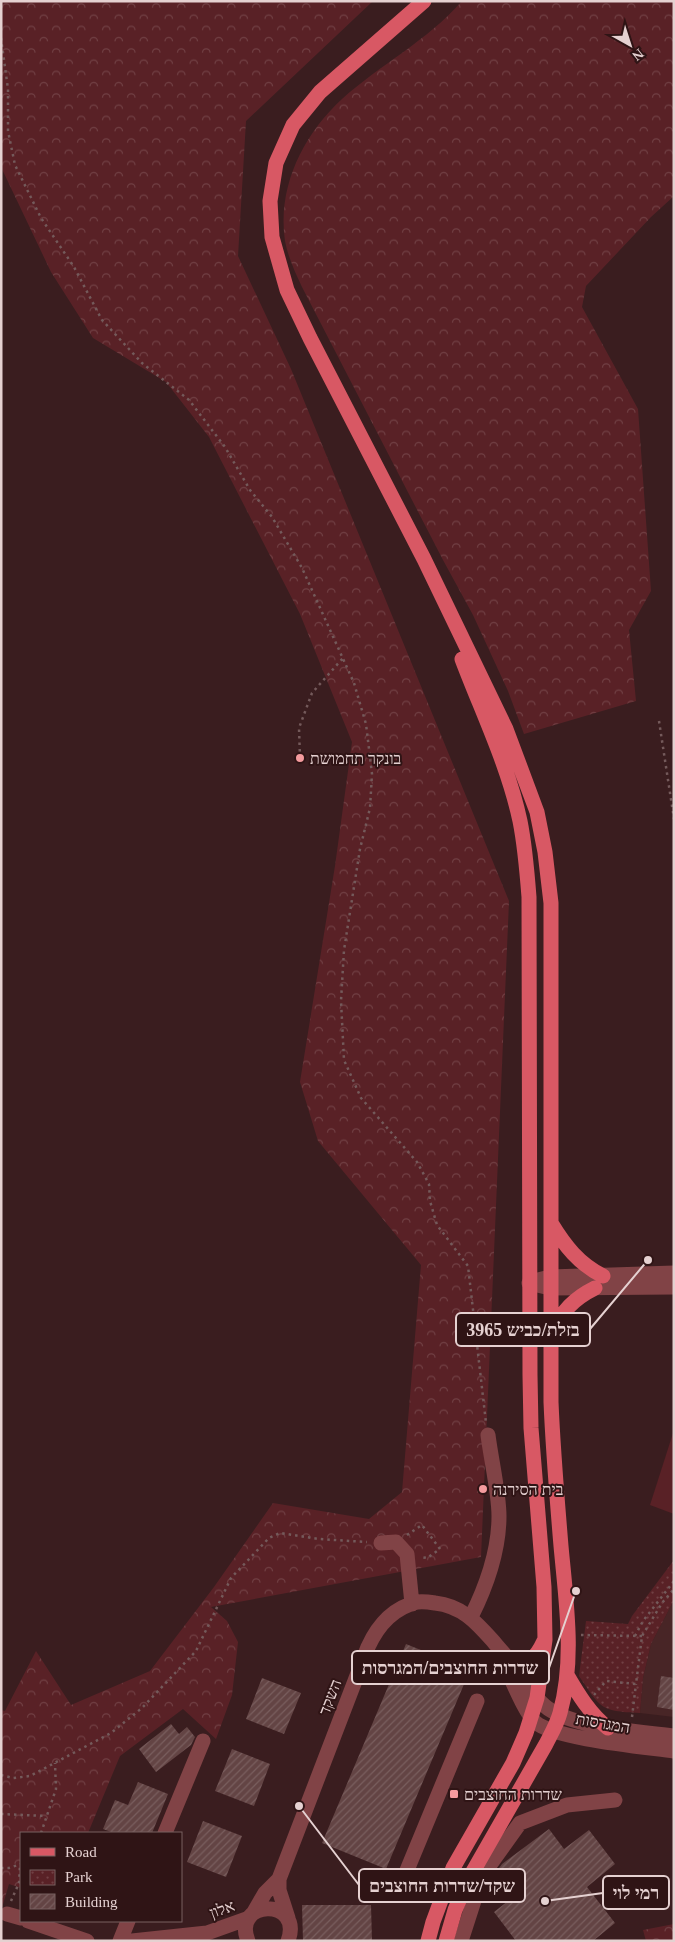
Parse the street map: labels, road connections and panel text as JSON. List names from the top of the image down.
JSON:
{
  "streets": {
    "street": ["השקד", "המגרסות", "אלון"]
  },
  "crossings": [
    ["השקד", "המגרסות"],
    ["השקד", "אלון"]
  ],
  "places": {
    "other": [
      "בונקר תחמושת",
      "בזלת/כביש 3965",
      "בית הסירנה",
      "שדרות החוצבים/המגרסות",
      "שקד/שדרות החוצבים",
      "רמי לוי"
    ],
    "transit": ["שדרות החוצבים"]
  },
  "legend": ["Road", "Park", "Building"],
  "north": "bottom right"
}
